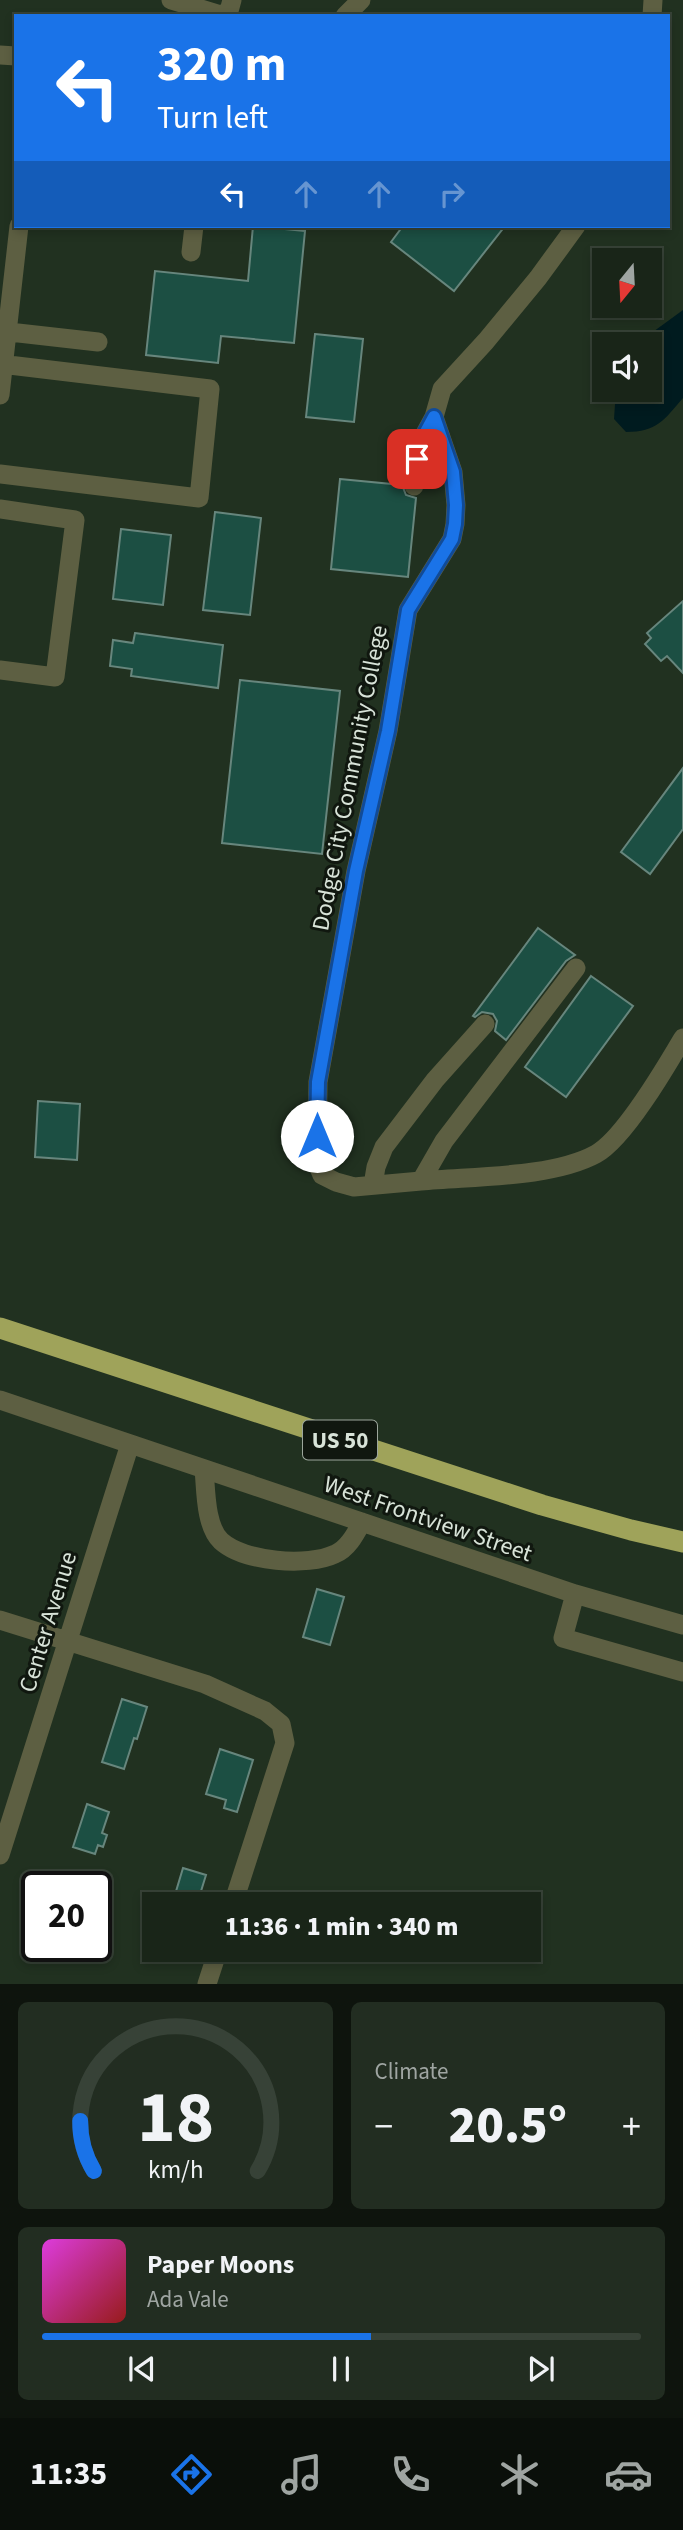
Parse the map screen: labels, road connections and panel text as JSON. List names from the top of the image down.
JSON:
{
  "streets": {
    "highway": ["US 50"],
    "street": ["Dodge City Community College", "West Frontview Street", "Center Avenue"]
  },
  "crossings": [
    ["West Frontview Street", "Center Avenue"]
  ],
  "north": "bottom",
  "page": {
    "turn": ["320 m", "Turn left"],
    "limit": "20",
    "trip": "11:36 · 1 min · 340 m",
    "tile": "Climate",
    "heat": ["−", "20.5°", "+"],
    "song": ["Paper Moons", "Ada Vale"],
    "tabs": "11:35",
    "gauge": ["18", "km/h"]
  }
}
